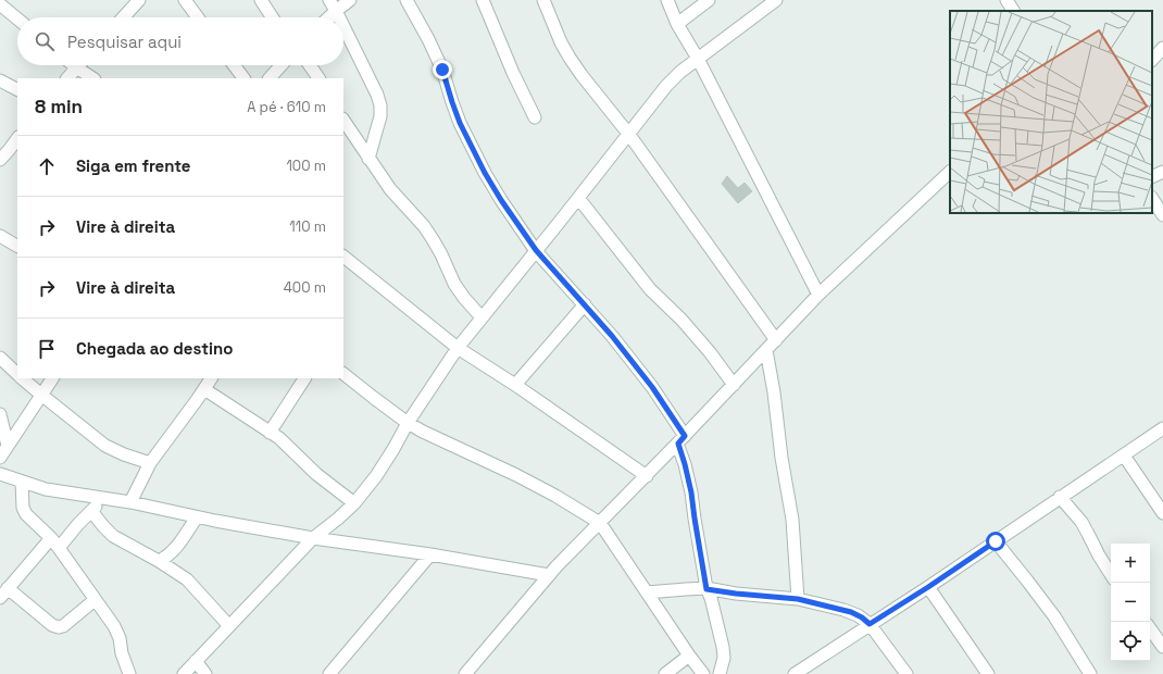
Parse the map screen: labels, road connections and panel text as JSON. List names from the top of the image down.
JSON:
{
  "page": {
    "search": "Pesquisar aqui",
    "heading": ["8 min", "A pé · 610 m"],
    "list": [
      ["Siga em frente", "100 m"],
      ["Vire à direita", "110 m"],
      ["Vire à direita", "400 m"],
      "Chegada ao destino"
    ],
    "map_buttons": ["+", "−"]
  }
}
